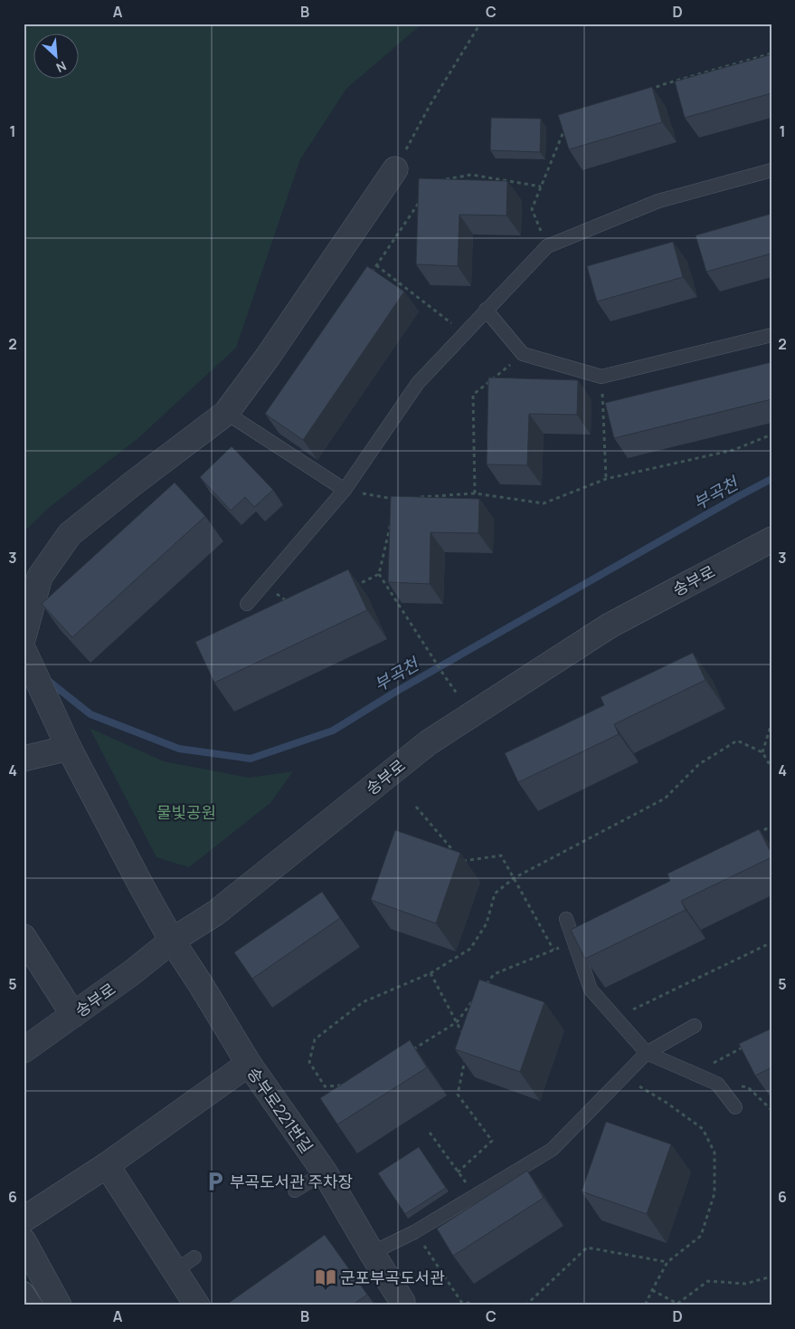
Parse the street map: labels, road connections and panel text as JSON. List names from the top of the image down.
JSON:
{
  "streets": {
    "street": ["송부로", "송부로221번길"]
  },
  "crossings": [
    ["송부로", "송부로221번길"]
  ],
  "water": ["부곡천"],
  "parks": ["물빛공원"],
  "places": {
    "parking": ["부곡도서관 주차장"],
    "library": ["군포부곡도서관"]
  },
  "north": "bottom right",
  "grid": {
    "columns": [
      "A",
      "B",
      "C",
      "D"
    ],
    "rows": [
      "1",
      "2",
      "3",
      "4",
      "5",
      "6"
    ]
  }
}
